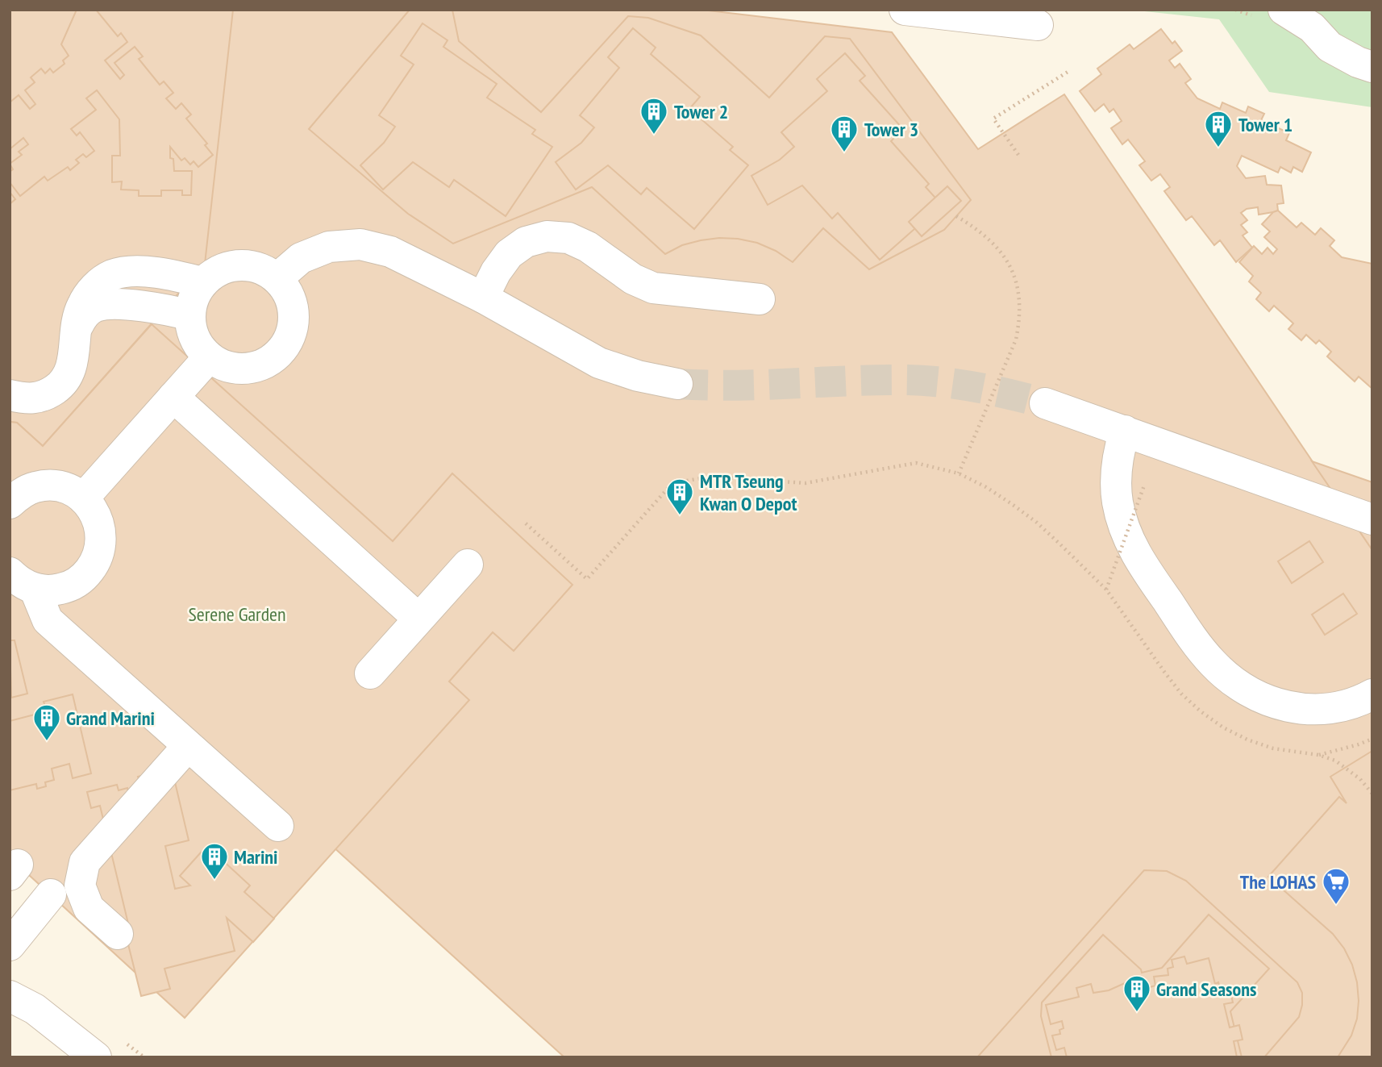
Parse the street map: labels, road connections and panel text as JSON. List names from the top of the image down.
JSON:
{
  "parks": ["Serene Garden"],
  "places": {
    "building": [
      "Tower 2",
      "Tower 1",
      "Tower 3",
      "MTR Tseung Kwan O Depot",
      "Grand Marini",
      "Marini",
      "Grand Seasons"
    ],
    "supermarket": ["The LOHAS"]
  }
}
